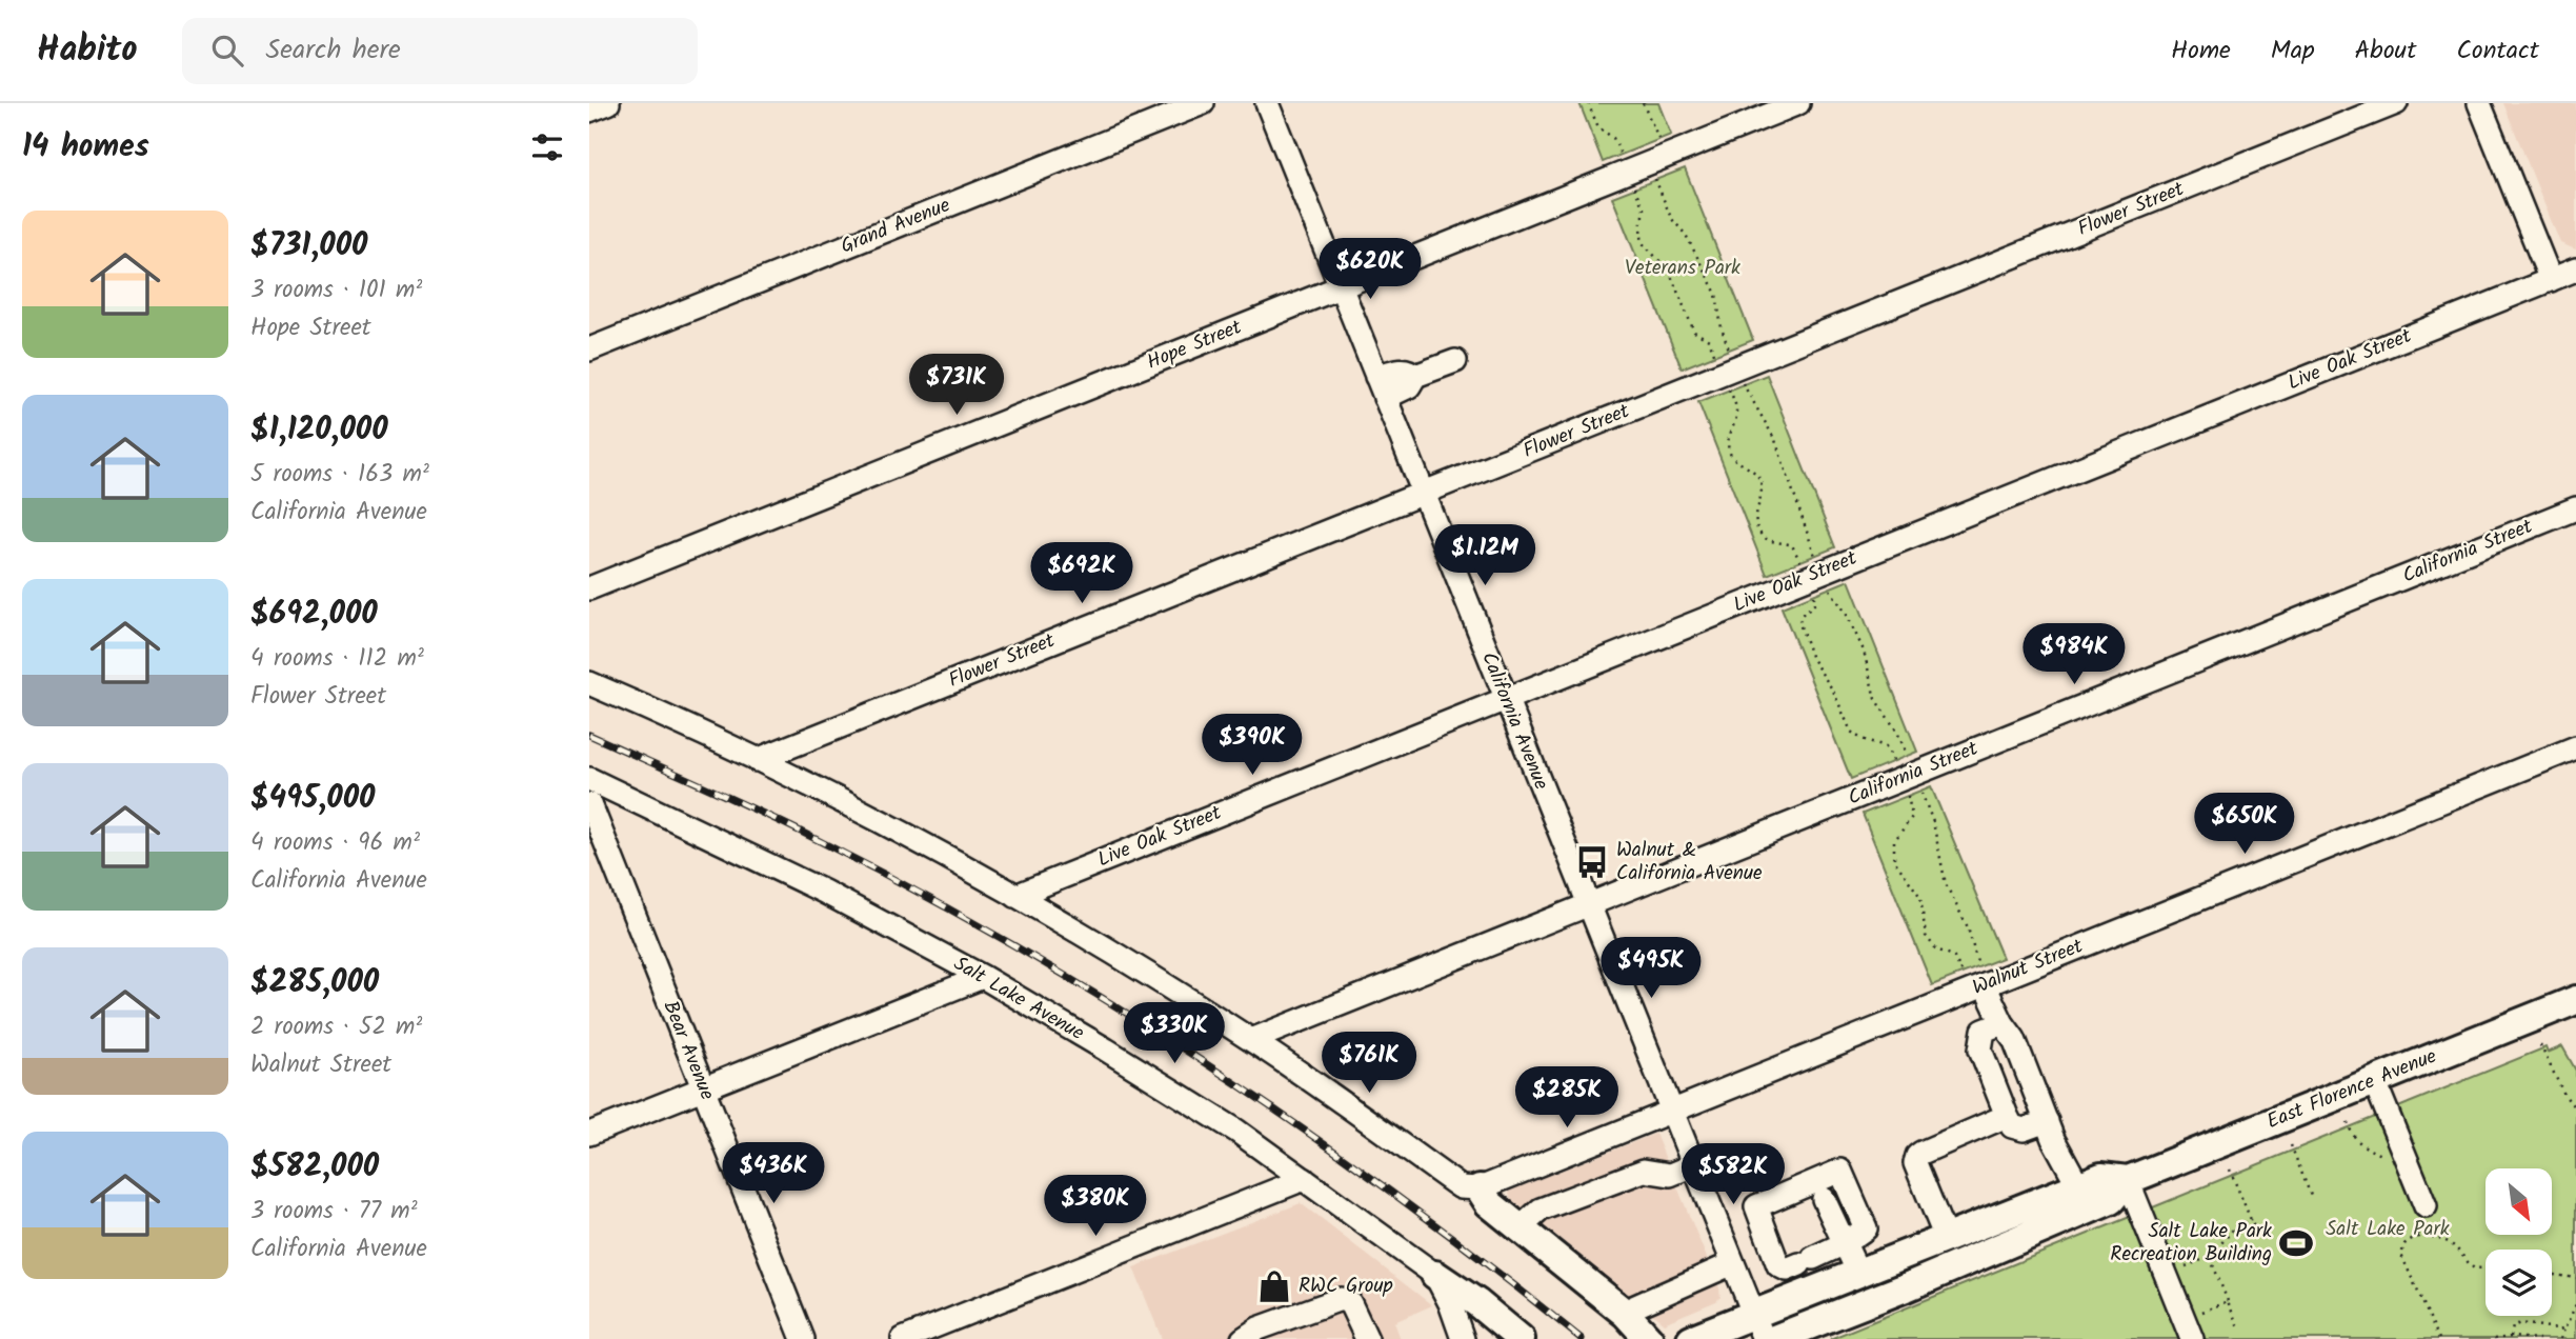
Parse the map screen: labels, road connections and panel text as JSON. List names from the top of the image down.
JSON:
{
  "streets": {
    "main road": ["East Florence Avenue"],
    "street": [
      "Flower Street",
      "Grand Avenue",
      "Hope Street",
      "Live Oak Street",
      "California Street",
      "California Avenue",
      "Walnut Street",
      "Salt Lake Avenue",
      "Bear Avenue"
    ]
  },
  "crossings": [
    ["Flower Street", "California Avenue"],
    ["Hope Street", "California Avenue"],
    ["Live Oak Street", "California Avenue"],
    ["California Street", "California Avenue"],
    ["California Avenue", "Walnut Street"],
    ["California Avenue", "East Florence Avenue"]
  ],
  "parks": ["Veterans Park", "Salt Lake Park"],
  "places": {
    "bus stop": ["Walnut & California Avenue"],
    "sports": ["Salt Lake Park Recreation Building"],
    "shop": ["RWC Group"]
  },
  "north": "bottom right",
  "page": {
    "header": "Habito",
    "search": "Search here",
    "nav": [
      "Home",
      "Map",
      "About",
      "Contact"
    ],
    "heading": "14 homes",
    "list": [
      {
        "name": "$731,000",
        "note": "3 rooms · 101 m² · Hope Street"
      },
      {
        "name": "$1,120,000",
        "note": "5 rooms · 163 m² · California Avenue"
      },
      {
        "name": "$692,000",
        "note": "4 rooms · 112 m² · Flower Street"
      },
      {
        "name": "$495,000",
        "note": "4 rooms · 96 m² · California Avenue"
      },
      {
        "name": "$285,000",
        "note": "2 rooms · 52 m² · Walnut Street"
      },
      {
        "name": "$582,000",
        "note": "3 rooms · 77 m² · California Avenue"
      }
    ],
    "price": [
      "$620K",
      "$731K",
      "$1.12M",
      "$692K",
      "$984K",
      "$390K",
      "$650K",
      "$495K",
      "$330K",
      "$761K",
      "$285K",
      "$436K",
      "$582K",
      "$380K"
    ]
  }
}
